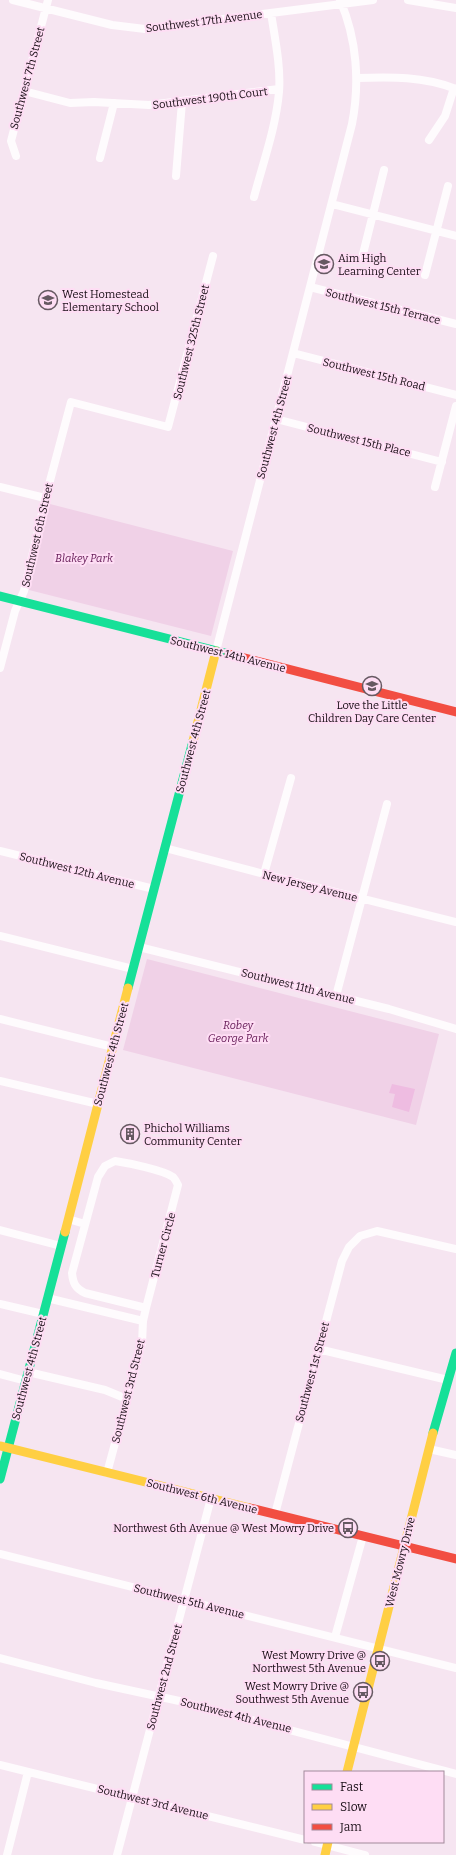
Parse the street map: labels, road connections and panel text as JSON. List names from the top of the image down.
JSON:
{
  "streets": {
    "street": [
      "Southwest 17th Avenue",
      "Southwest 7th Street",
      "Southwest 190th Court",
      "Southwest 15th Terrace",
      "Southwest 325th Street",
      "Southwest 15th Road",
      "Southwest 4th Street",
      "Southwest 15th Place",
      "Southwest 6th Street",
      "Southwest 14th Avenue",
      "Southwest 12th Avenue",
      "New Jersey Avenue",
      "Southwest 11th Avenue",
      "Turner Circle",
      "Southwest 1st Street",
      "Southwest 3rd Street",
      "Southwest 6th Avenue",
      "West Mowry Drive",
      "Southwest 5th Avenue",
      "Southwest 2nd Street",
      "Southwest 4th Avenue",
      "Southwest 3rd Avenue"
    ]
  },
  "crossings": [
    ["Southwest 17th Avenue", "Southwest 7th Street"],
    ["Southwest 17th Avenue", "Southwest 4th Street"],
    ["Southwest 7th Street", "Southwest 190th Court"],
    ["Southwest 15th Terrace", "Southwest 4th Street"],
    ["Southwest 325th Street", "Southwest 6th Street"],
    ["Southwest 15th Road", "Southwest 4th Street"],
    ["Southwest 4th Street", "Southwest 15th Place"],
    ["Southwest 4th Street", "Southwest 14th Avenue"],
    ["Southwest 4th Street", "Southwest 12th Avenue"],
    ["Southwest 4th Street", "New Jersey Avenue"],
    ["Southwest 4th Street", "Southwest 11th Avenue"],
    ["Southwest 4th Street", "Southwest 6th Avenue"],
    ["Southwest 6th Street", "Southwest 14th Avenue"],
    ["Turner Circle", "Southwest 3rd Street"],
    ["Southwest 1st Street", "Southwest 6th Avenue"],
    ["Southwest 3rd Street", "Southwest 6th Avenue"],
    ["Southwest 6th Avenue", "West Mowry Drive"],
    ["Southwest 6th Avenue", "Southwest 2nd Street"],
    ["West Mowry Drive", "Southwest 5th Avenue"],
    ["West Mowry Drive", "Southwest 4th Avenue"],
    ["Southwest 5th Avenue", "Southwest 2nd Street"],
    ["Southwest 2nd Street", "Southwest 4th Avenue"],
    ["Southwest 2nd Street", "Southwest 3rd Avenue"]
  ],
  "parks": ["Blakey Park", "Robey George Park"],
  "places": {
    "school or university": ["Aim High Learning Center", "West Homestead Elementary School", "Love the Little Children Day Care Center"],
    "building": ["Phichol Williams Community Center"],
    "bus stop": ["Northwest 6th Avenue @ West Mowry Drive", "West Mowry Drive @ Northwest 5th Avenue", "West Mowry Drive @ Southwest 5th Avenue"]
  },
  "legend": ["Fast", "Slow", "Jam"]
}
